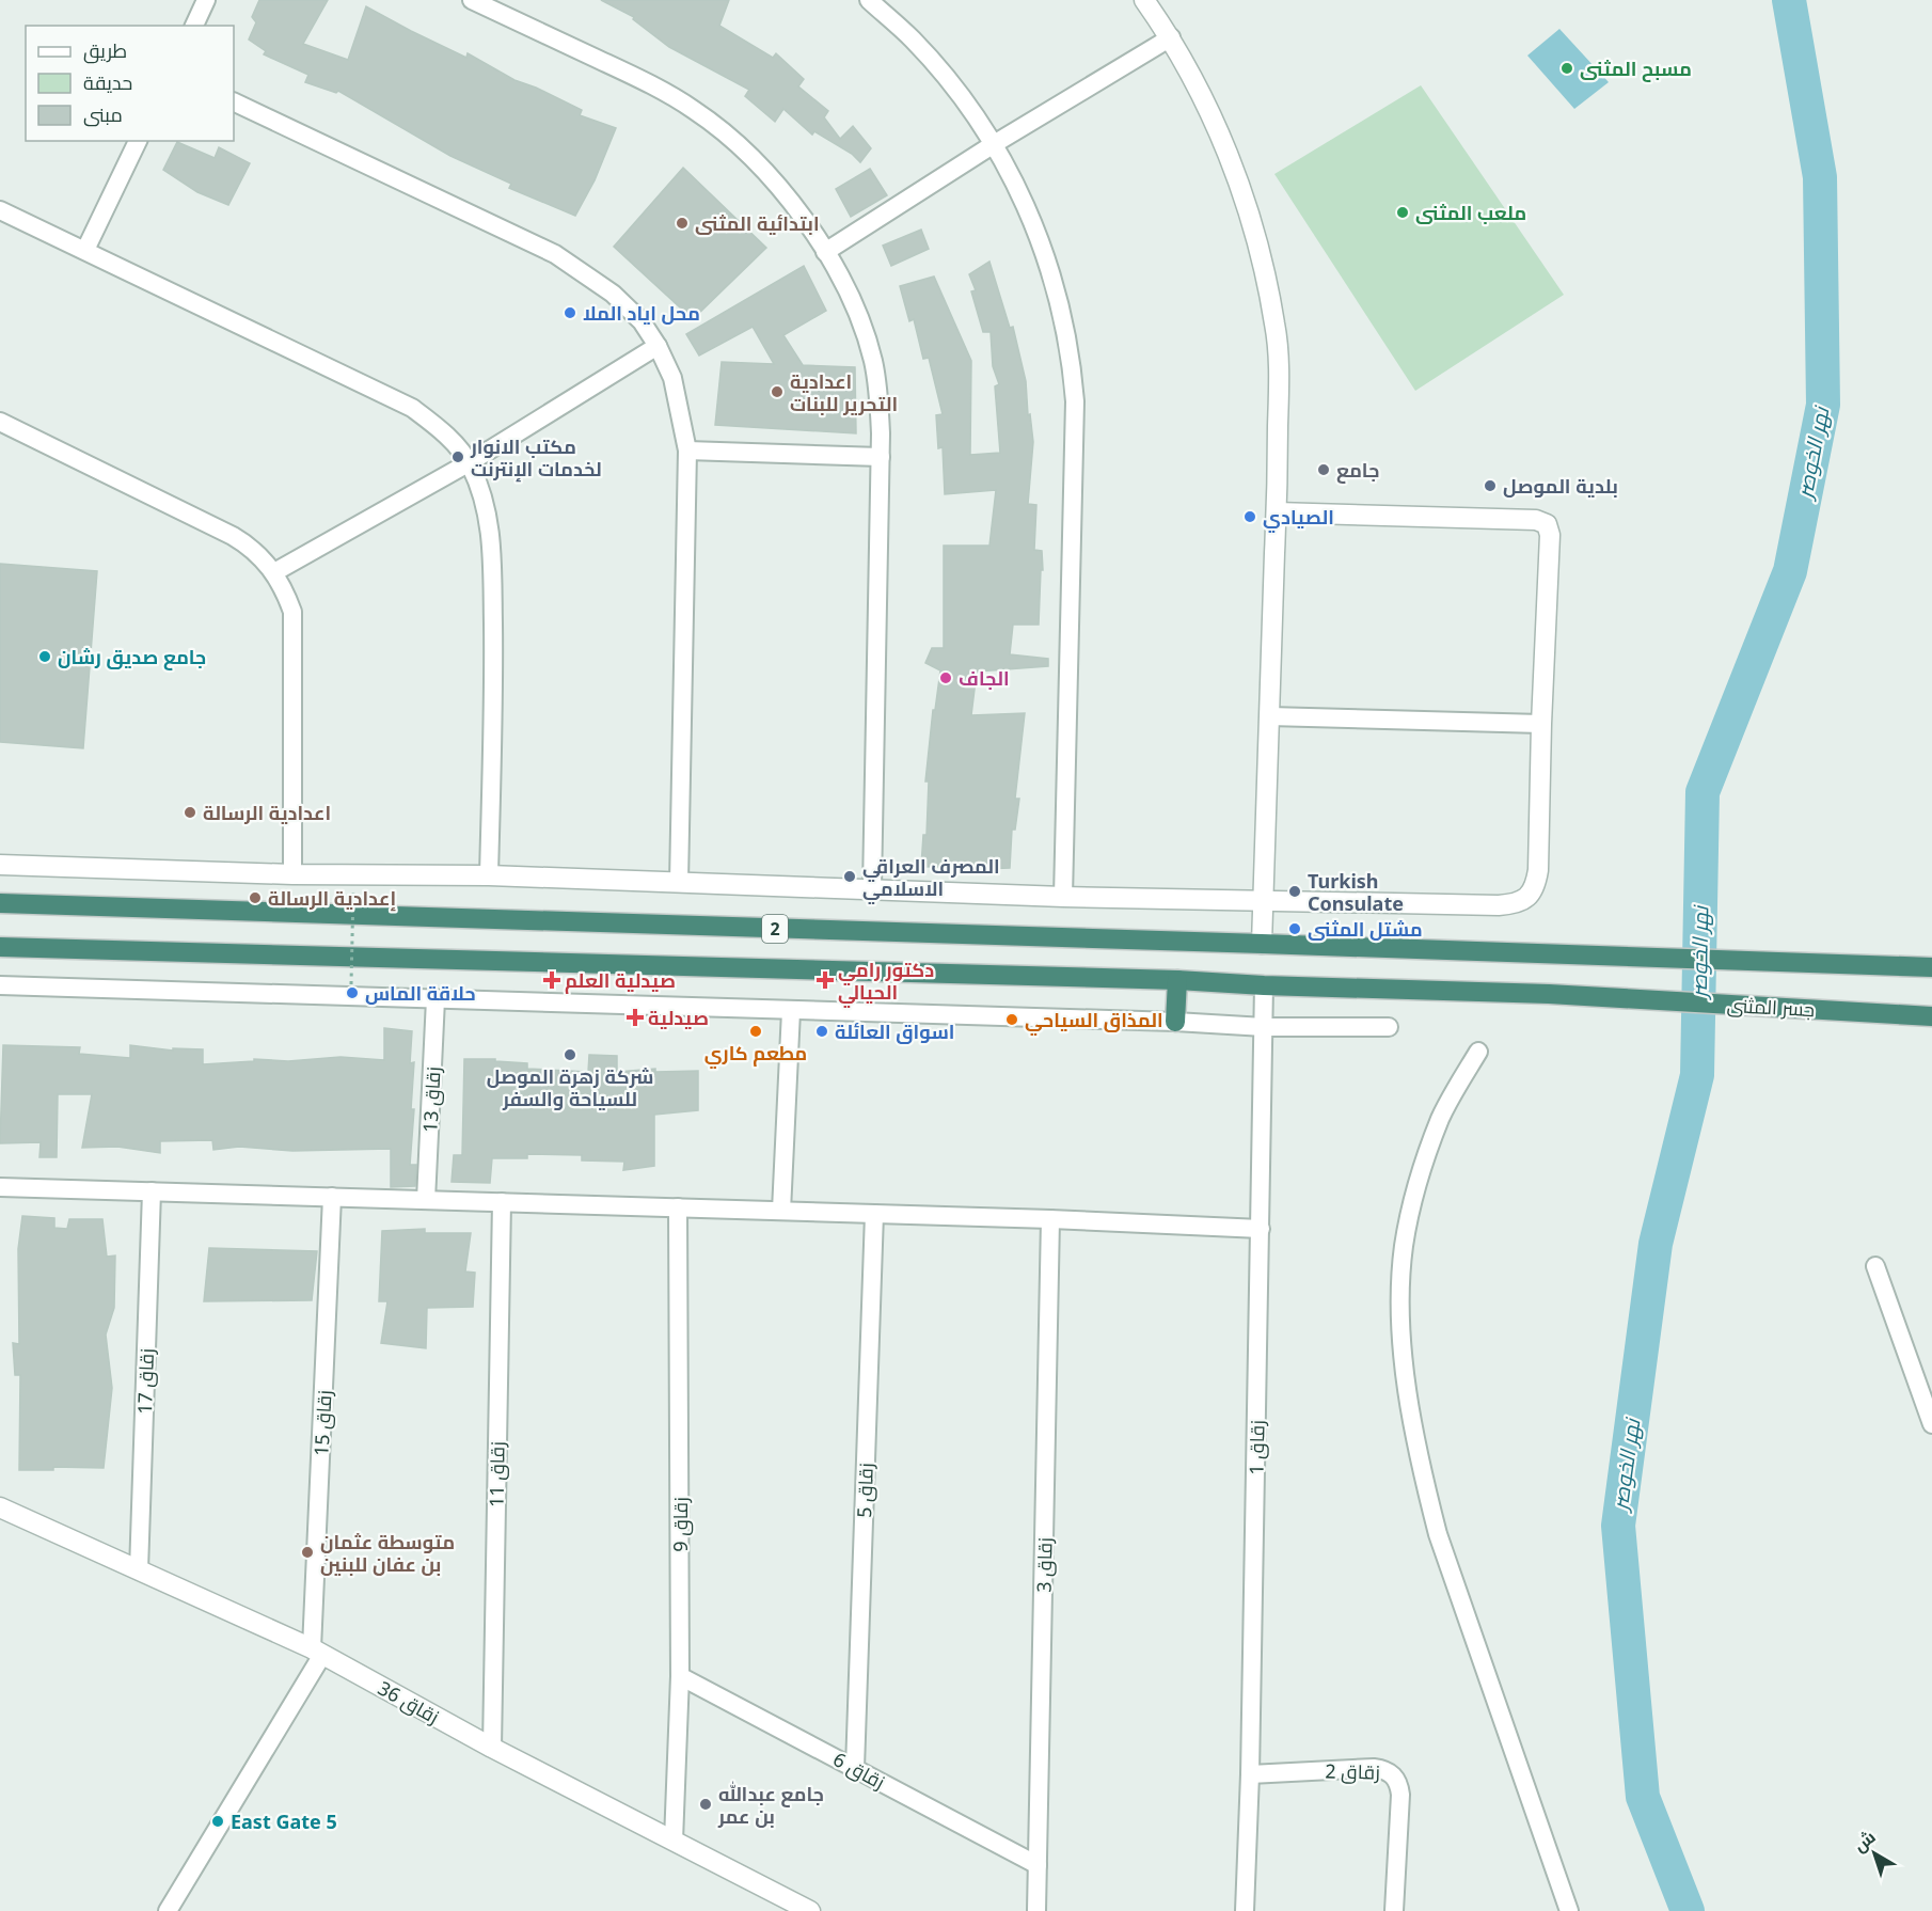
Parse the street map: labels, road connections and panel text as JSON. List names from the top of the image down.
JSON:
{
  "streets": {
    "highway": ["2", "جسر المثنى"],
    "street": [
      "زقاق 13",
      "زقاق 17",
      "زقاق 15",
      "زقاق 1",
      "زقاق 11",
      "زقاق 5",
      "زقاق 9",
      "زقاق 3",
      "زقاق 36",
      "زقاق 6",
      "زقاق 2"
    ]
  },
  "crossings": [
    ["2", "جسر المثنى"],
    ["2", "زقاق 1"],
    ["جسر المثنى", "زقاق 1"],
    ["زقاق 17", "زقاق 36"],
    ["زقاق 15", "زقاق 36"],
    ["زقاق 1", "زقاق 2"],
    ["زقاق 11", "زقاق 36"],
    ["زقاق 5", "زقاق 6"],
    ["زقاق 9", "زقاق 36"],
    ["زقاق 9", "زقاق 6"],
    ["زقاق 3", "زقاق 6"]
  ],
  "water": ["نهر الخوصر"],
  "places": {
    "other": [
      "مسبح المثنى",
      "ملعب المثنى",
      "ابتدائية المثنى",
      "محل اياد الملا",
      "اعدادية التحرير للبنات",
      "مكتب الانوار لخدمات الإنترنت",
      "جامع",
      "بلدية الموصل",
      "الصيادي",
      "جامع صديق رشان",
      "الجاف",
      "اعدادية الرسالة",
      "المصرف العراقي الاسلامي",
      "Turkish Consulate",
      "إعدادية الرسالة",
      "مشتل المثنى",
      "حلاقة الماس",
      "المذاق السياحي",
      "مطعم كاري",
      "اسواق العائلة",
      "شركة زهرة الموصل للسياحة والسفر",
      "متوسطة عثمان بن عفان للبنين",
      "جامع عبدالله بن عمر",
      "East Gate 5"
    ],
    "health": ["صيدلية العلم", "دكتور رامي الحيالي", "صيدلية"]
  },
  "legend": ["طريق", "حديقة", "مبنى"],
  "north": "top left"
}
